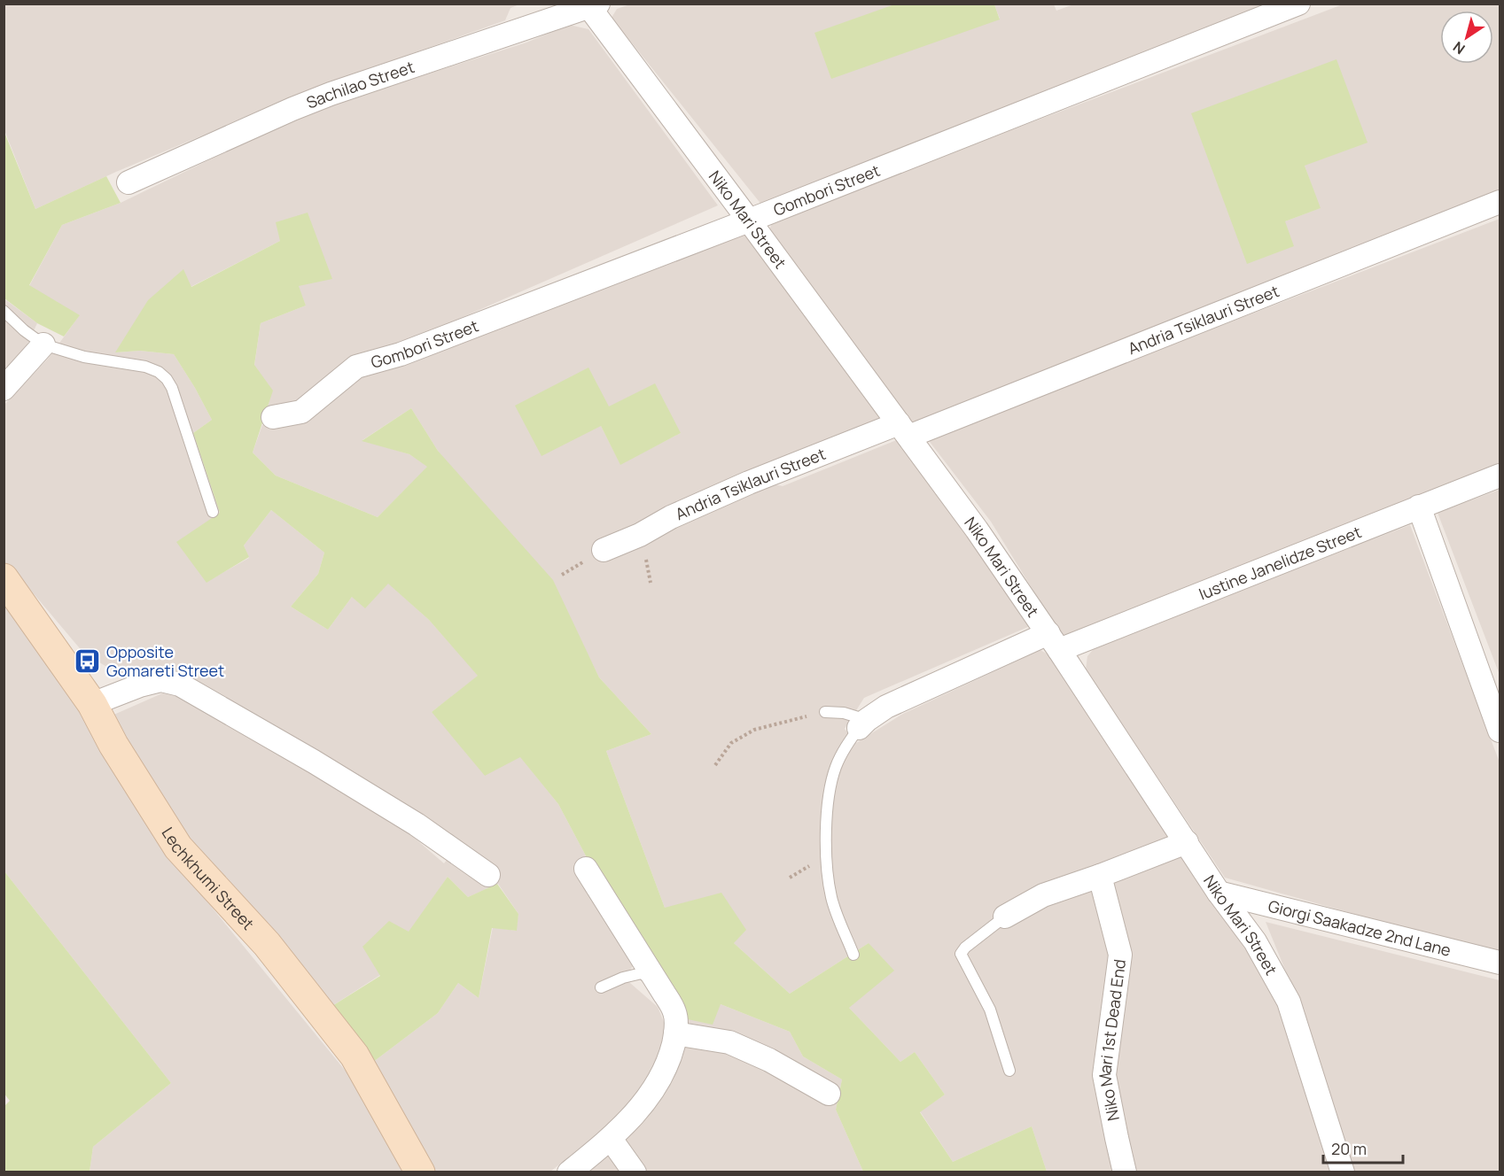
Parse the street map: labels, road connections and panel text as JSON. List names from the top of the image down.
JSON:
{
  "streets": {
    "street": [
      "Sachilao Street",
      "Gombori Street",
      "Niko Mari Street",
      "Andria Tsiklauri Street",
      "Iustine Janelidze Street",
      "Lechkhumi Street",
      "Giorgi Saakadze 2nd Lane",
      "Niko Mari 1st Dead End"
    ]
  },
  "crossings": [
    ["Sachilao Street", "Niko Mari Street"],
    ["Gombori Street", "Niko Mari Street"],
    ["Niko Mari Street", "Andria Tsiklauri Street"],
    ["Niko Mari Street", "Iustine Janelidze Street"],
    ["Niko Mari Street", "Giorgi Saakadze 2nd Lane"]
  ],
  "places": {
    "bus stop": ["Opposite Gomareti Street"]
  },
  "scale_bar": "20 m",
  "north": "bottom left"
}
